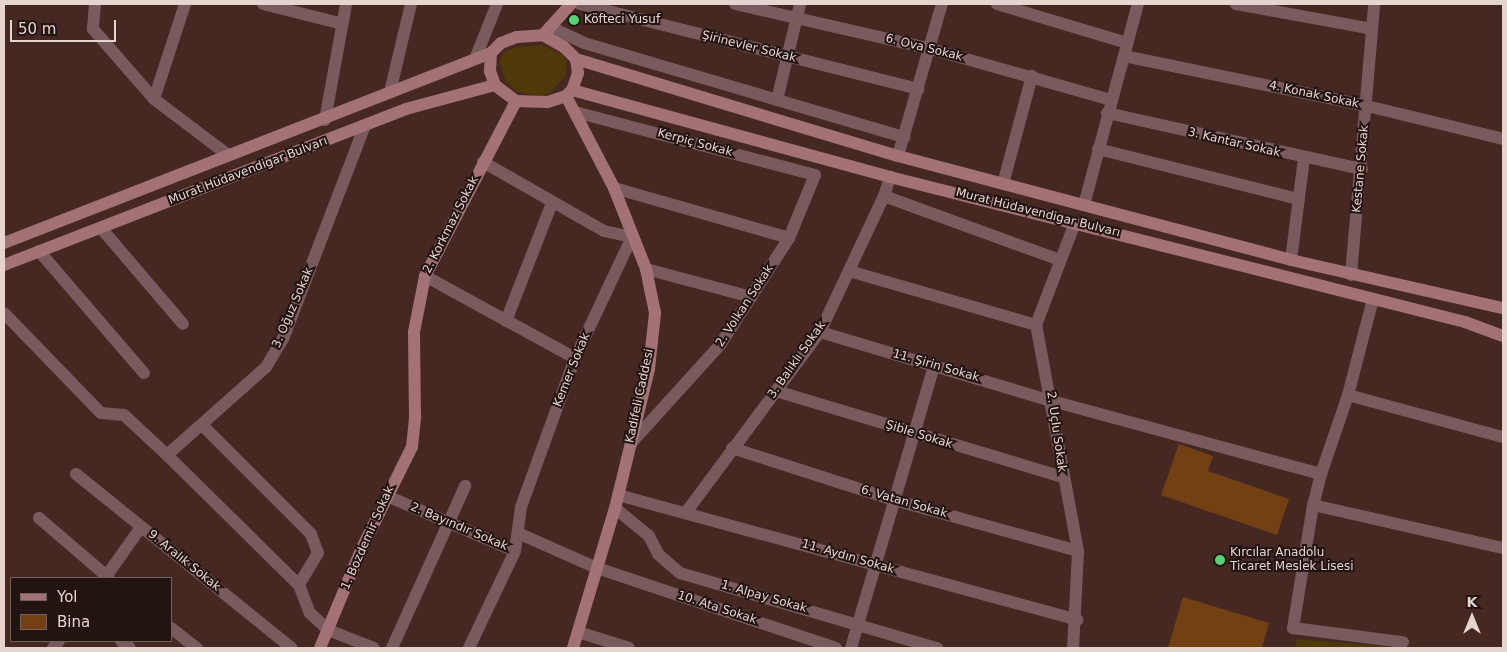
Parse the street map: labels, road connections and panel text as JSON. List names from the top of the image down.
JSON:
{
  "streets": {
    "main road": [
      "Murat Hüdavendigar Bulvarı",
      "2. Korkmaz Sokak",
      "Kadifeli Caddesi",
      "1. Bozdemir Sokak"
    ],
    "street": [
      "Şirinevler Sokak",
      "6. Ova Sokak",
      "4. Konak Sokak",
      "Kerpiç Sokak",
      "3. Kantar Sokak",
      "Kestane Sokak",
      "2. Volkan Sokak",
      "3. Oğuz Sokak",
      "3. Balıklı Sokak",
      "11. Şirin Sokak",
      "Kemer Sokak",
      "2. Uçlu Sokak",
      "Şible Sokak",
      "6. Vatan Sokak",
      "2. Bayındır Sokak",
      "11. Aydın Sokak",
      "9. Aralık Sokak",
      "1. Alpay Sokak",
      "10. Ata Sokak"
    ]
  },
  "crossings": [
    ["4. Konak Sokak", "Kestane Sokak"],
    ["Kerpiç Sokak", "2. Volkan Sokak"],
    ["Kerpiç Sokak", "Kadifeli Caddesi"],
    ["3. Kantar Sokak", "Kestane Sokak"],
    ["Kestane Sokak", "Murat Hüdavendigar Bulvarı"],
    ["Murat Hüdavendigar Bulvarı", "2. Korkmaz Sokak"],
    ["Murat Hüdavendigar Bulvarı", "3. Oğuz Sokak"],
    ["Murat Hüdavendigar Bulvarı", "3. Balıklı Sokak"],
    ["Murat Hüdavendigar Bulvarı", "Kadifeli Caddesi"],
    ["2. Korkmaz Sokak", "Kadifeli Caddesi"],
    ["2. Korkmaz Sokak", "1. Bozdemir Sokak"],
    ["2. Volkan Sokak", "Kadifeli Caddesi"],
    ["3. Balıklı Sokak", "11. Şirin Sokak"],
    ["3. Balıklı Sokak", "Şible Sokak"],
    ["3. Balıklı Sokak", "6. Vatan Sokak"],
    ["3. Balıklı Sokak", "11. Aydın Sokak"],
    ["11. Şirin Sokak", "2. Uçlu Sokak"],
    ["Kemer Sokak", "Kadifeli Caddesi"],
    ["Kemer Sokak", "2. Bayındır Sokak"],
    ["Kemer Sokak", "10. Ata Sokak"],
    ["Kadifeli Caddesi", "11. Aydın Sokak"],
    ["Kadifeli Caddesi", "1. Alpay Sokak"],
    ["Kadifeli Caddesi", "10. Ata Sokak"],
    ["2. Uçlu Sokak", "Şible Sokak"],
    ["2. Uçlu Sokak", "6. Vatan Sokak"],
    ["2. Uçlu Sokak", "11. Aydın Sokak"],
    ["2. Bayındır Sokak", "1. Bozdemir Sokak"]
  ],
  "places": ["Köfteci Yusuf", "Kırcılar Anadolu Ticaret Meslek Lisesi"],
  "legend": ["Yol", "Bina"],
  "scale_bar": "50 m",
  "north": "top"
}
